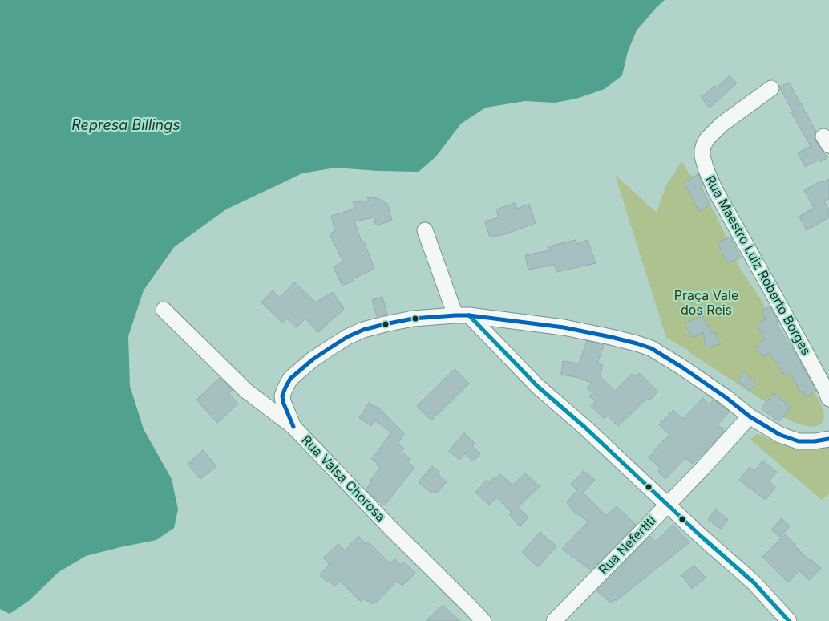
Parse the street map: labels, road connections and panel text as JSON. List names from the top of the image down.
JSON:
{
  "streets": {
    "street": ["Rua Maestro Luiz Roberto Borges", "Rua Valsa Chorosa", "Rua Nefertiti"]
  },
  "water": ["Represa Billings"],
  "parks": ["Praça Vale dos Reis"]
}
